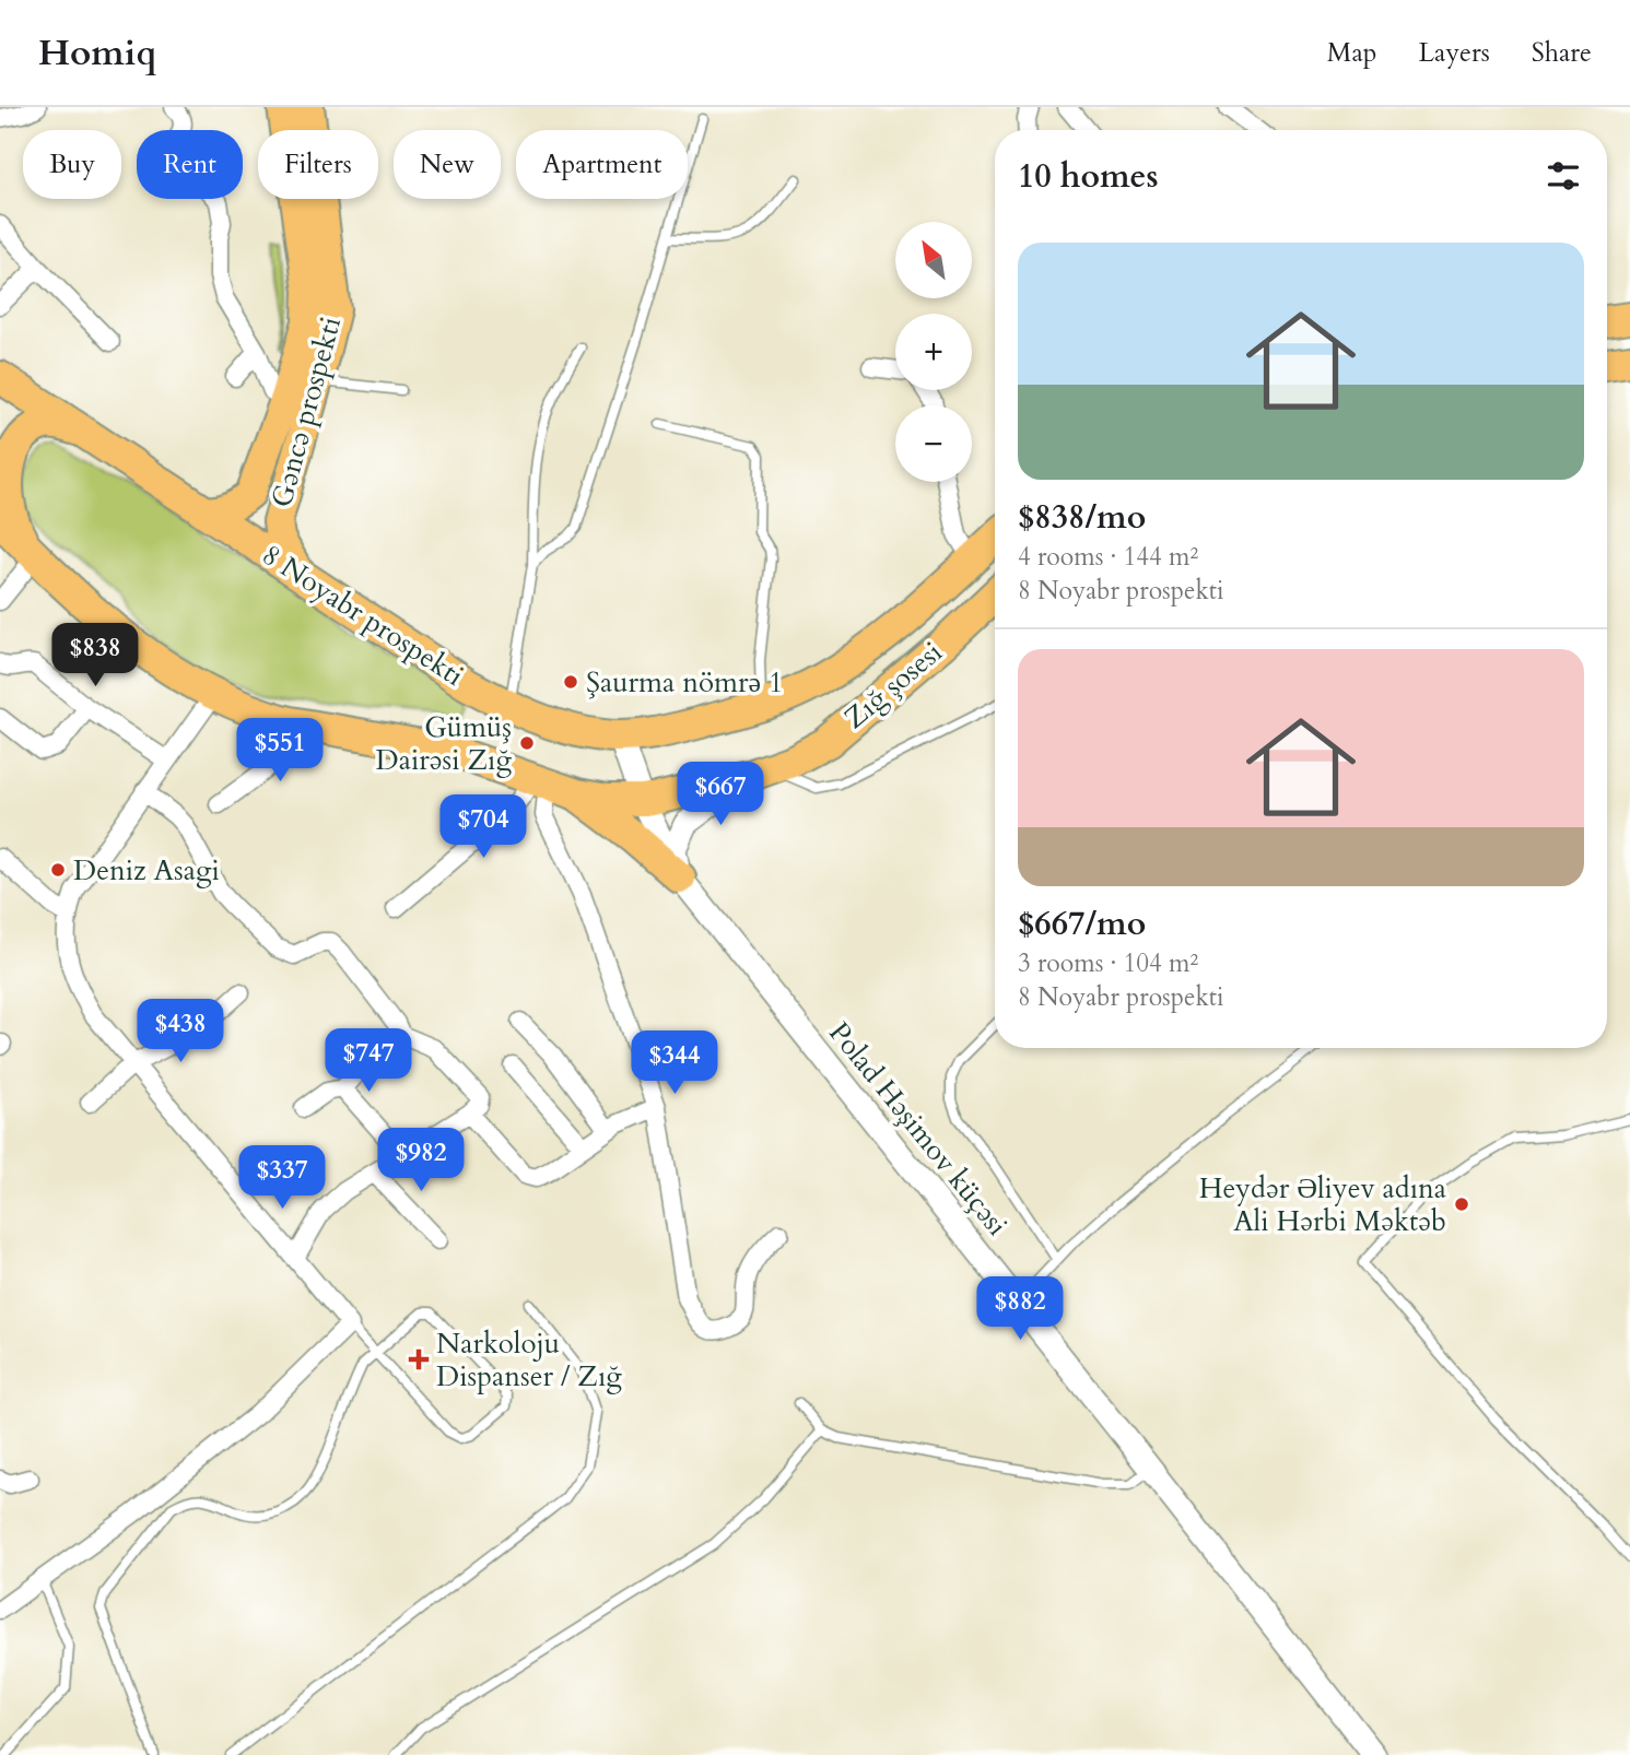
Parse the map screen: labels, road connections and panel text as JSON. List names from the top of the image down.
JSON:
{
  "streets": {
    "highway": ["8 Noyabr prospekti", "Zığ şosesi"],
    "main road": ["Gəncə prospekti"],
    "street": ["Polad Həşimov küçəsi"]
  },
  "crossings": [
    ["Gəncə prospekti", "8 Noyabr prospekti"],
    ["8 Noyabr prospekti", "Polad Həşimov küçəsi"]
  ],
  "places": {
    "other": [
      "Şaurma nömrә 1",
      "Gümüş Dairəsi Zığ",
      "Deniz Asagi",
      "Heydər Əliyev adına Ali Hərbi Məktəb"
    ],
    "health": ["Narkoloju Dispanser / Zığ"]
  },
  "north": "top left",
  "page": {
    "header": "Homiq",
    "nav": ["Map", "Layers", "Share"],
    "chip": [
      "Buy",
      "Rent",
      "Filters",
      "New",
      "Apartment"
    ],
    "heading": "10 homes",
    "map_buttons": ["+", "−"],
    "list": [
      {
        "name": "$838/mo",
        "note": "4 rooms · 144 m² · 8 Noyabr prospekti"
      },
      {
        "name": "$667/mo",
        "note": "3 rooms · 104 m² · 8 Noyabr prospekti"
      }
    ],
    "price": [
      "$838",
      "$551",
      "$667",
      "$704",
      "$438",
      "$747",
      "$344",
      "$982",
      "$337",
      "$882"
    ]
  }
}
